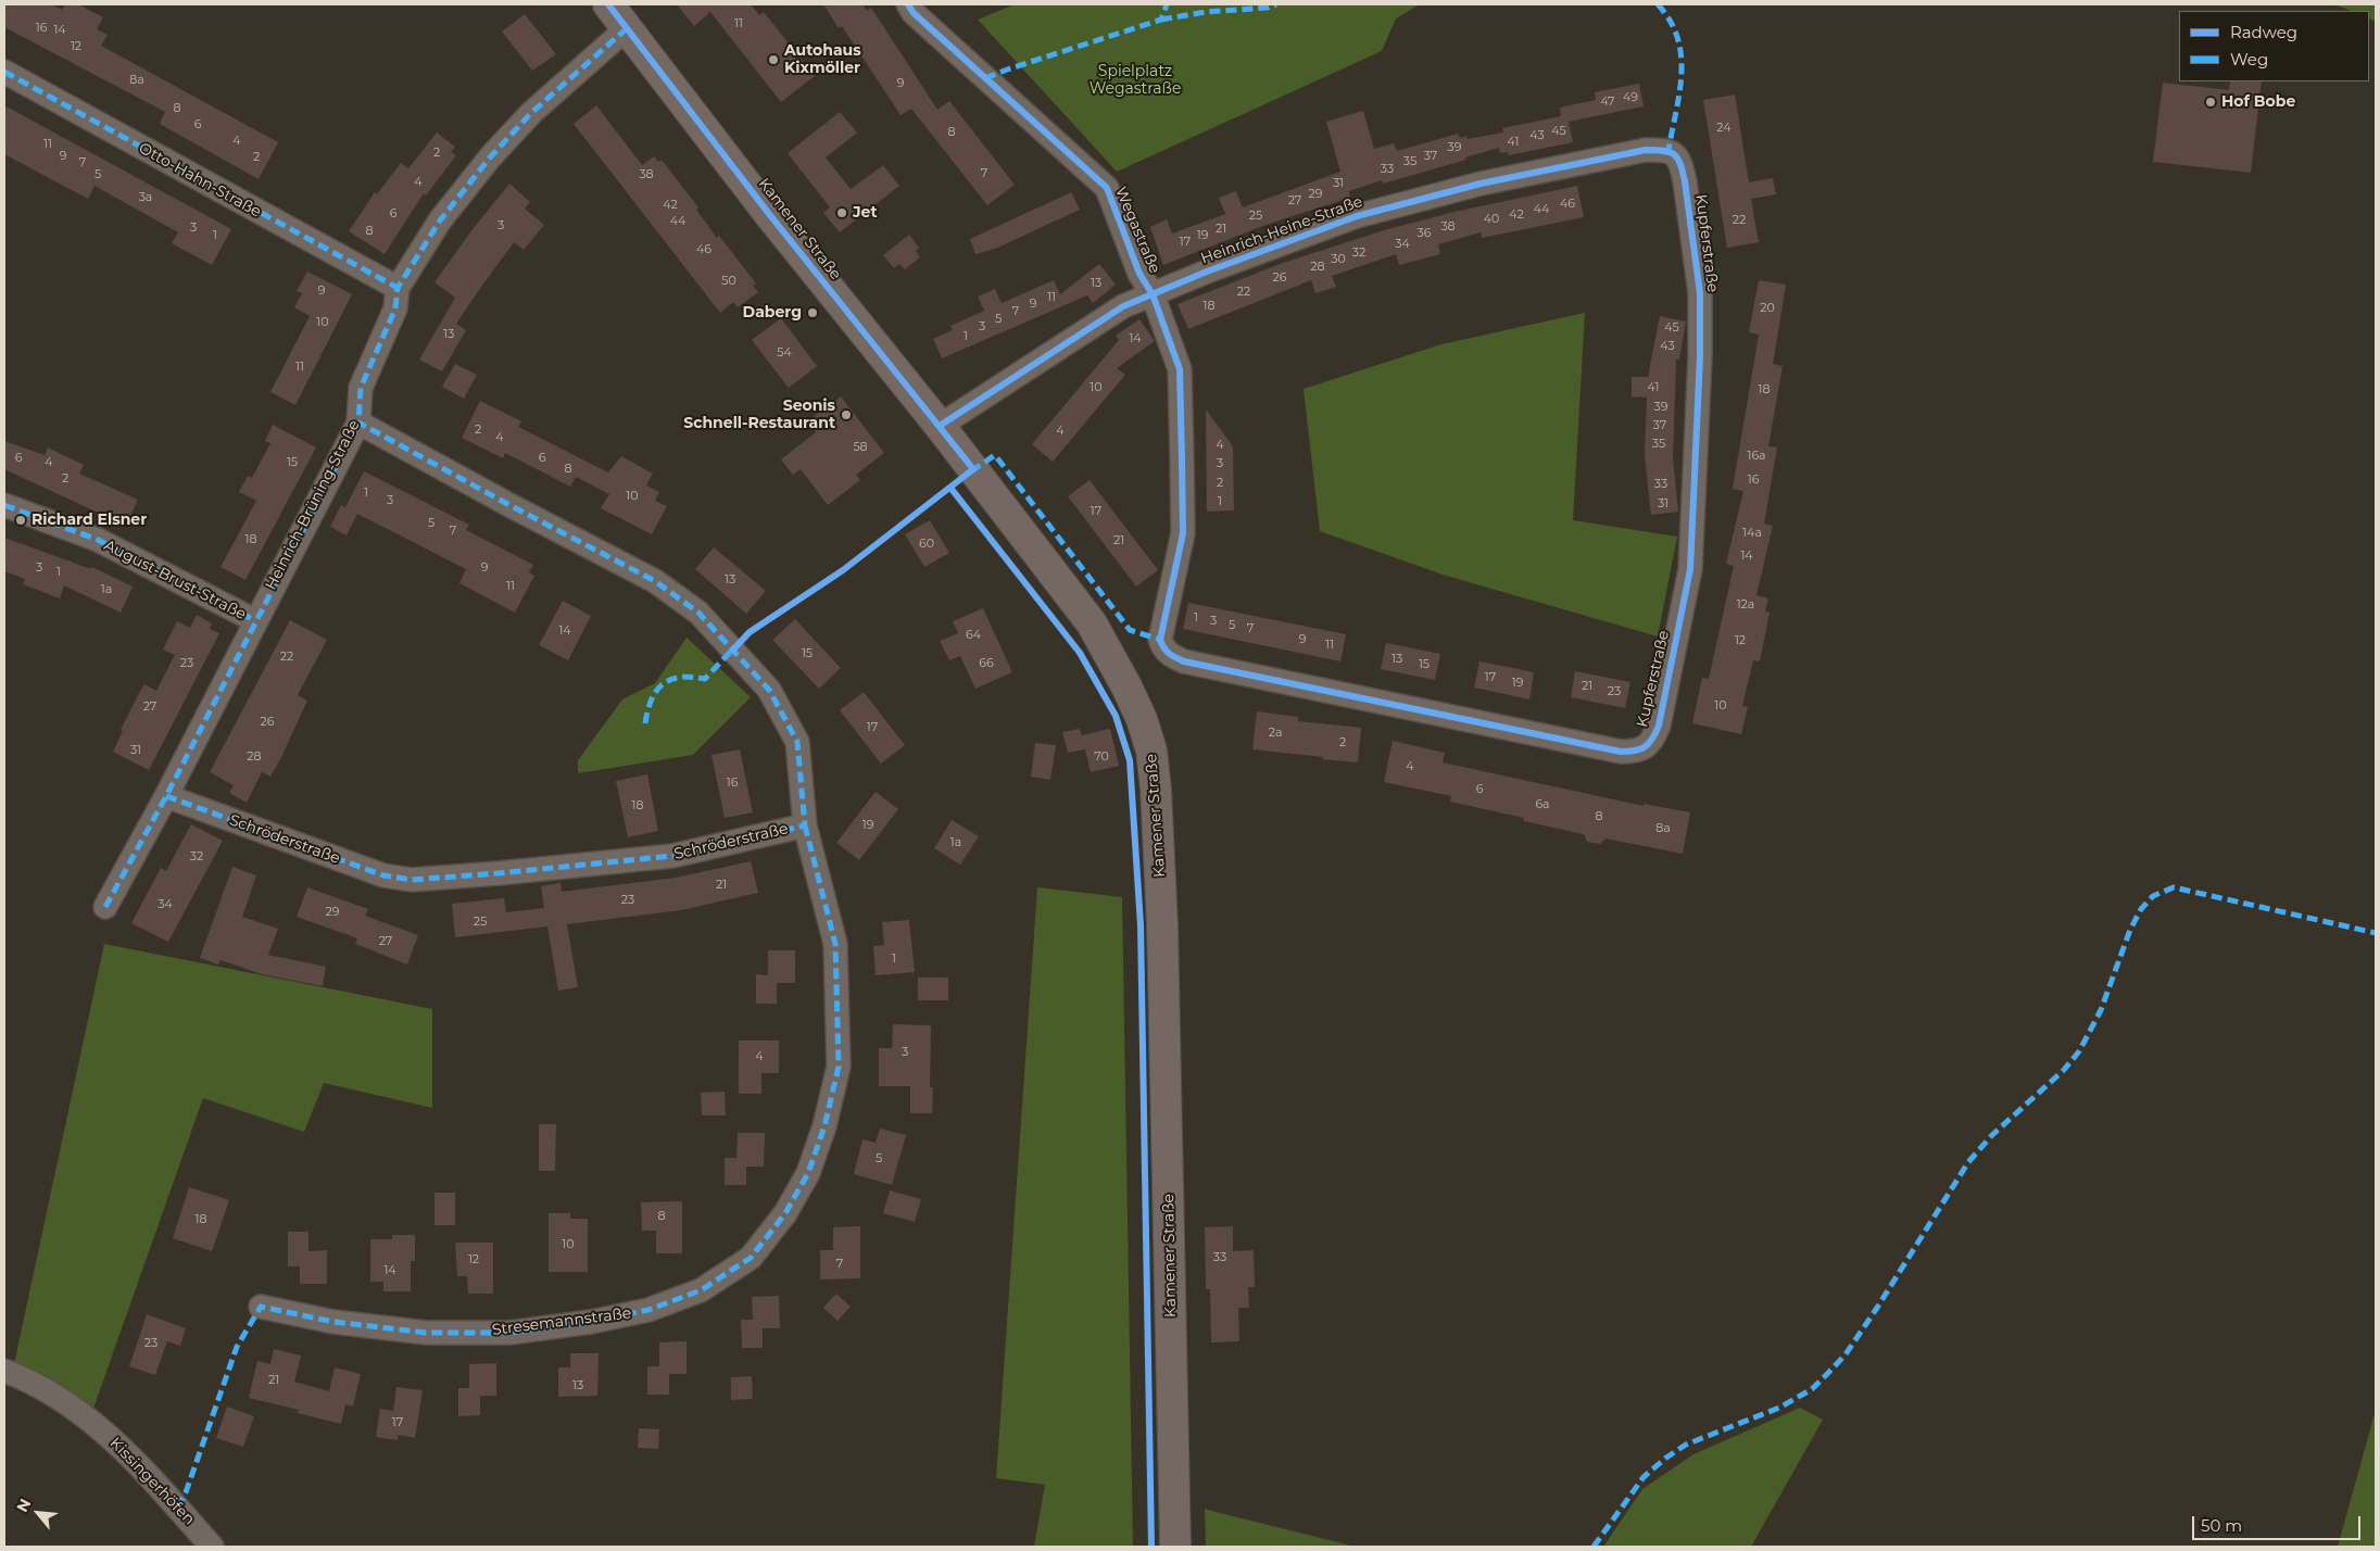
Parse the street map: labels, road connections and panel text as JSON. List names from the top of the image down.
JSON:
{
  "streets": {
    "main road": ["Kamener Straße"],
    "street": [
      "Otto-Hahn-Straße",
      "Wegastraße",
      "Heinrich-Heine-Straße",
      "Kupferstraße",
      "Heinrich-Brüning-Straße",
      "August-Brust-Straße",
      "Schröderstraße",
      "Stresemannstraße",
      "Kissingerhöfen"
    ]
  },
  "crossings": [
    ["Otto-Hahn-Straße", "Heinrich-Brüning-Straße"],
    ["Kamener Straße", "Heinrich-Heine-Straße"],
    ["Kamener Straße", "Heinrich-Brüning-Straße"],
    ["Wegastraße", "Heinrich-Heine-Straße"],
    ["Wegastraße", "Kupferstraße"],
    ["Heinrich-Heine-Straße", "Kupferstraße"],
    ["Heinrich-Brüning-Straße", "August-Brust-Straße"],
    ["Heinrich-Brüning-Straße", "Schröderstraße"],
    ["Schröderstraße", "Stresemannstraße"]
  ],
  "parks": ["Spielplatz Wegastraße"],
  "places": [
    "Autohaus Kixmöller",
    "Hof Bobe",
    "Jet",
    "Daberg",
    "Seonis Schnell-Restaurant",
    "Richard Elsner"
  ],
  "house_numbers": [
    "11",
    "16",
    "14",
    "12",
    "8a",
    "9",
    "49",
    "47",
    "8",
    "6",
    "24",
    "45",
    "8",
    "43",
    "4",
    "41",
    "11",
    "39",
    "2",
    "9",
    "37",
    "2",
    "35",
    "7",
    "33",
    "7",
    "5",
    "38",
    "4",
    "31",
    "29",
    "3a",
    "27",
    "46",
    "42",
    "44",
    "6",
    "42",
    "25",
    "40",
    "22",
    "44",
    "3",
    "38",
    "3",
    "21",
    "8",
    "36",
    "1",
    "19",
    "17",
    "34",
    "46",
    "32",
    "30",
    "28",
    "26",
    "50",
    "13",
    "9",
    "22",
    "11",
    "9",
    "18",
    "20",
    "7",
    "5",
    "10",
    "3",
    "45",
    "13",
    "1",
    "14",
    "43",
    "54",
    "11",
    "10",
    "41",
    "18",
    "39",
    "37",
    "2",
    "4",
    "4",
    "35",
    "4",
    "58",
    "16a",
    "6",
    "6",
    "4",
    "15",
    "3",
    "8",
    "2",
    "16",
    "2",
    "33",
    "1",
    "10",
    "3",
    "1",
    "31",
    "17",
    "5",
    "7",
    "14a",
    "18",
    "21",
    "60",
    "14",
    "3",
    "9",
    "1",
    "13",
    "11",
    "1a",
    "12a",
    "1",
    "3",
    "5",
    "7",
    "14",
    "64",
    "9",
    "12",
    "11",
    "15",
    "22",
    "13",
    "23",
    "66",
    "15",
    "17",
    "19",
    "21",
    "23",
    "10",
    "27",
    "26",
    "17",
    "2a",
    "2",
    "31",
    "28",
    "70",
    "4",
    "16",
    "6",
    "6a",
    "18",
    "8",
    "19",
    "8a",
    "1a",
    "32",
    "21",
    "23",
    "34",
    "29",
    "25",
    "27",
    "1",
    "3",
    "4",
    "5",
    "8",
    "18",
    "10",
    "33",
    "12",
    "7",
    "14",
    "23",
    "21",
    "13",
    "17"
  ],
  "legend": ["Radweg", "Weg"],
  "scale_bar": "50 m",
  "north": "top left"
}
